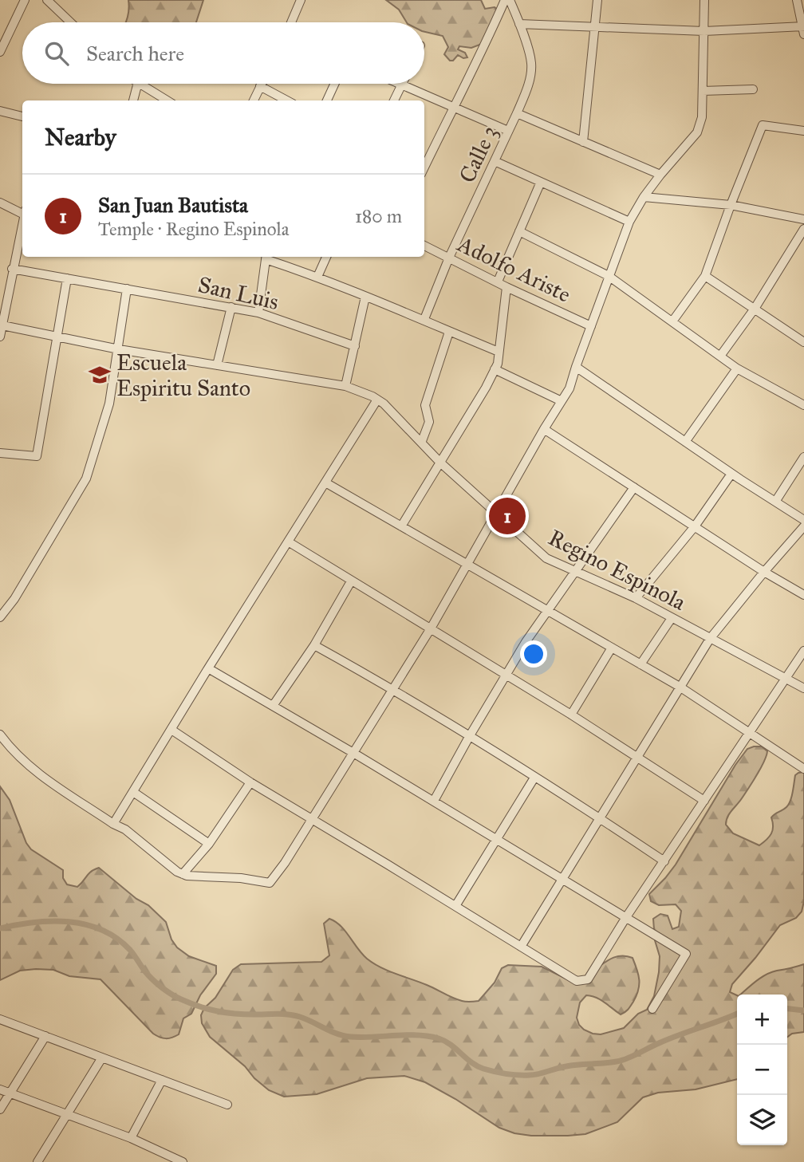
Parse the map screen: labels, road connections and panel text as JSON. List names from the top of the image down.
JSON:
{
  "streets": {
    "street": [
      "Calle 3",
      "Adolfo Ariste",
      "San Luis",
      "Regino Espinola"
    ]
  },
  "crossings": [
    ["Calle 3", "Adolfo Ariste"]
  ],
  "places": {
    "school or university": ["Escuela Espiritu Santo"]
  },
  "page": {
    "search": "Search here",
    "heading": "Nearby",
    "list": [
      {
        "mark": "1",
        "name": "San Juan Bautista",
        "note": "Temple · Regino Espinola",
        "value": "180 m"
      }
    ],
    "pins": "1",
    "map_buttons": ["+", "−"]
  }
}
